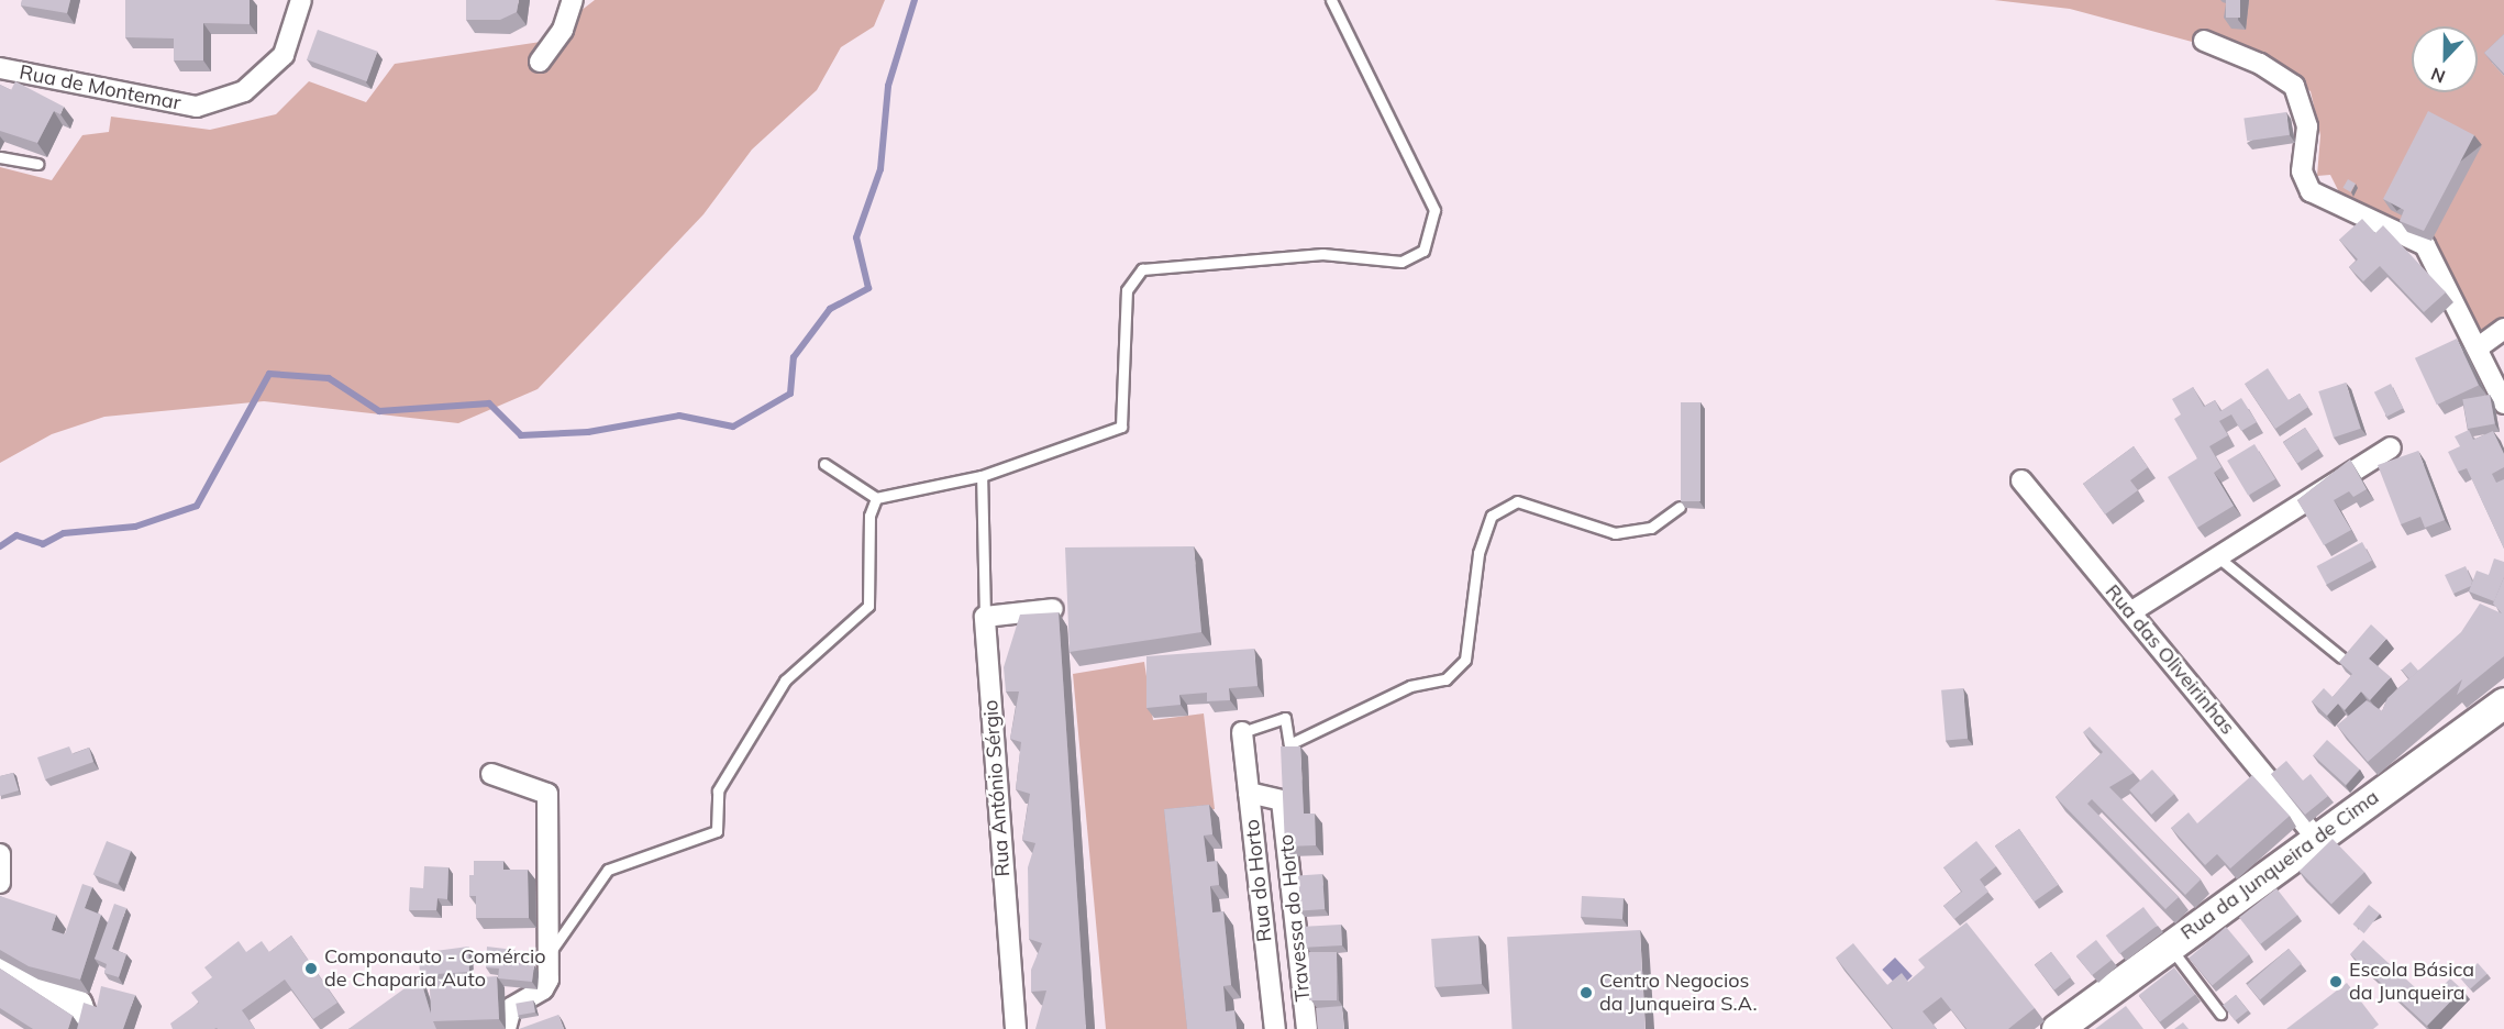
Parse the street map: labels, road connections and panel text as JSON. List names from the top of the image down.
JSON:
{
  "streets": {
    "main road": ["Rua da Junqueira de Cima"],
    "street": [
      "Rua de Montemar",
      "Rua das Oliveirinhas",
      "Rua António Sérgio",
      "Rua do Horto",
      "Travessa do Horto"
    ]
  },
  "crossings": [
    ["Rua das Oliveirinhas", "Rua da Junqueira de Cima"],
    ["Rua do Horto", "Travessa do Horto"]
  ],
  "places": ["Componauto - Comércio de Chaparia Auto", "Escola Básica da Junqueira", "Centro Negocios da Junqueira S.A."],
  "north": "bottom"
}
